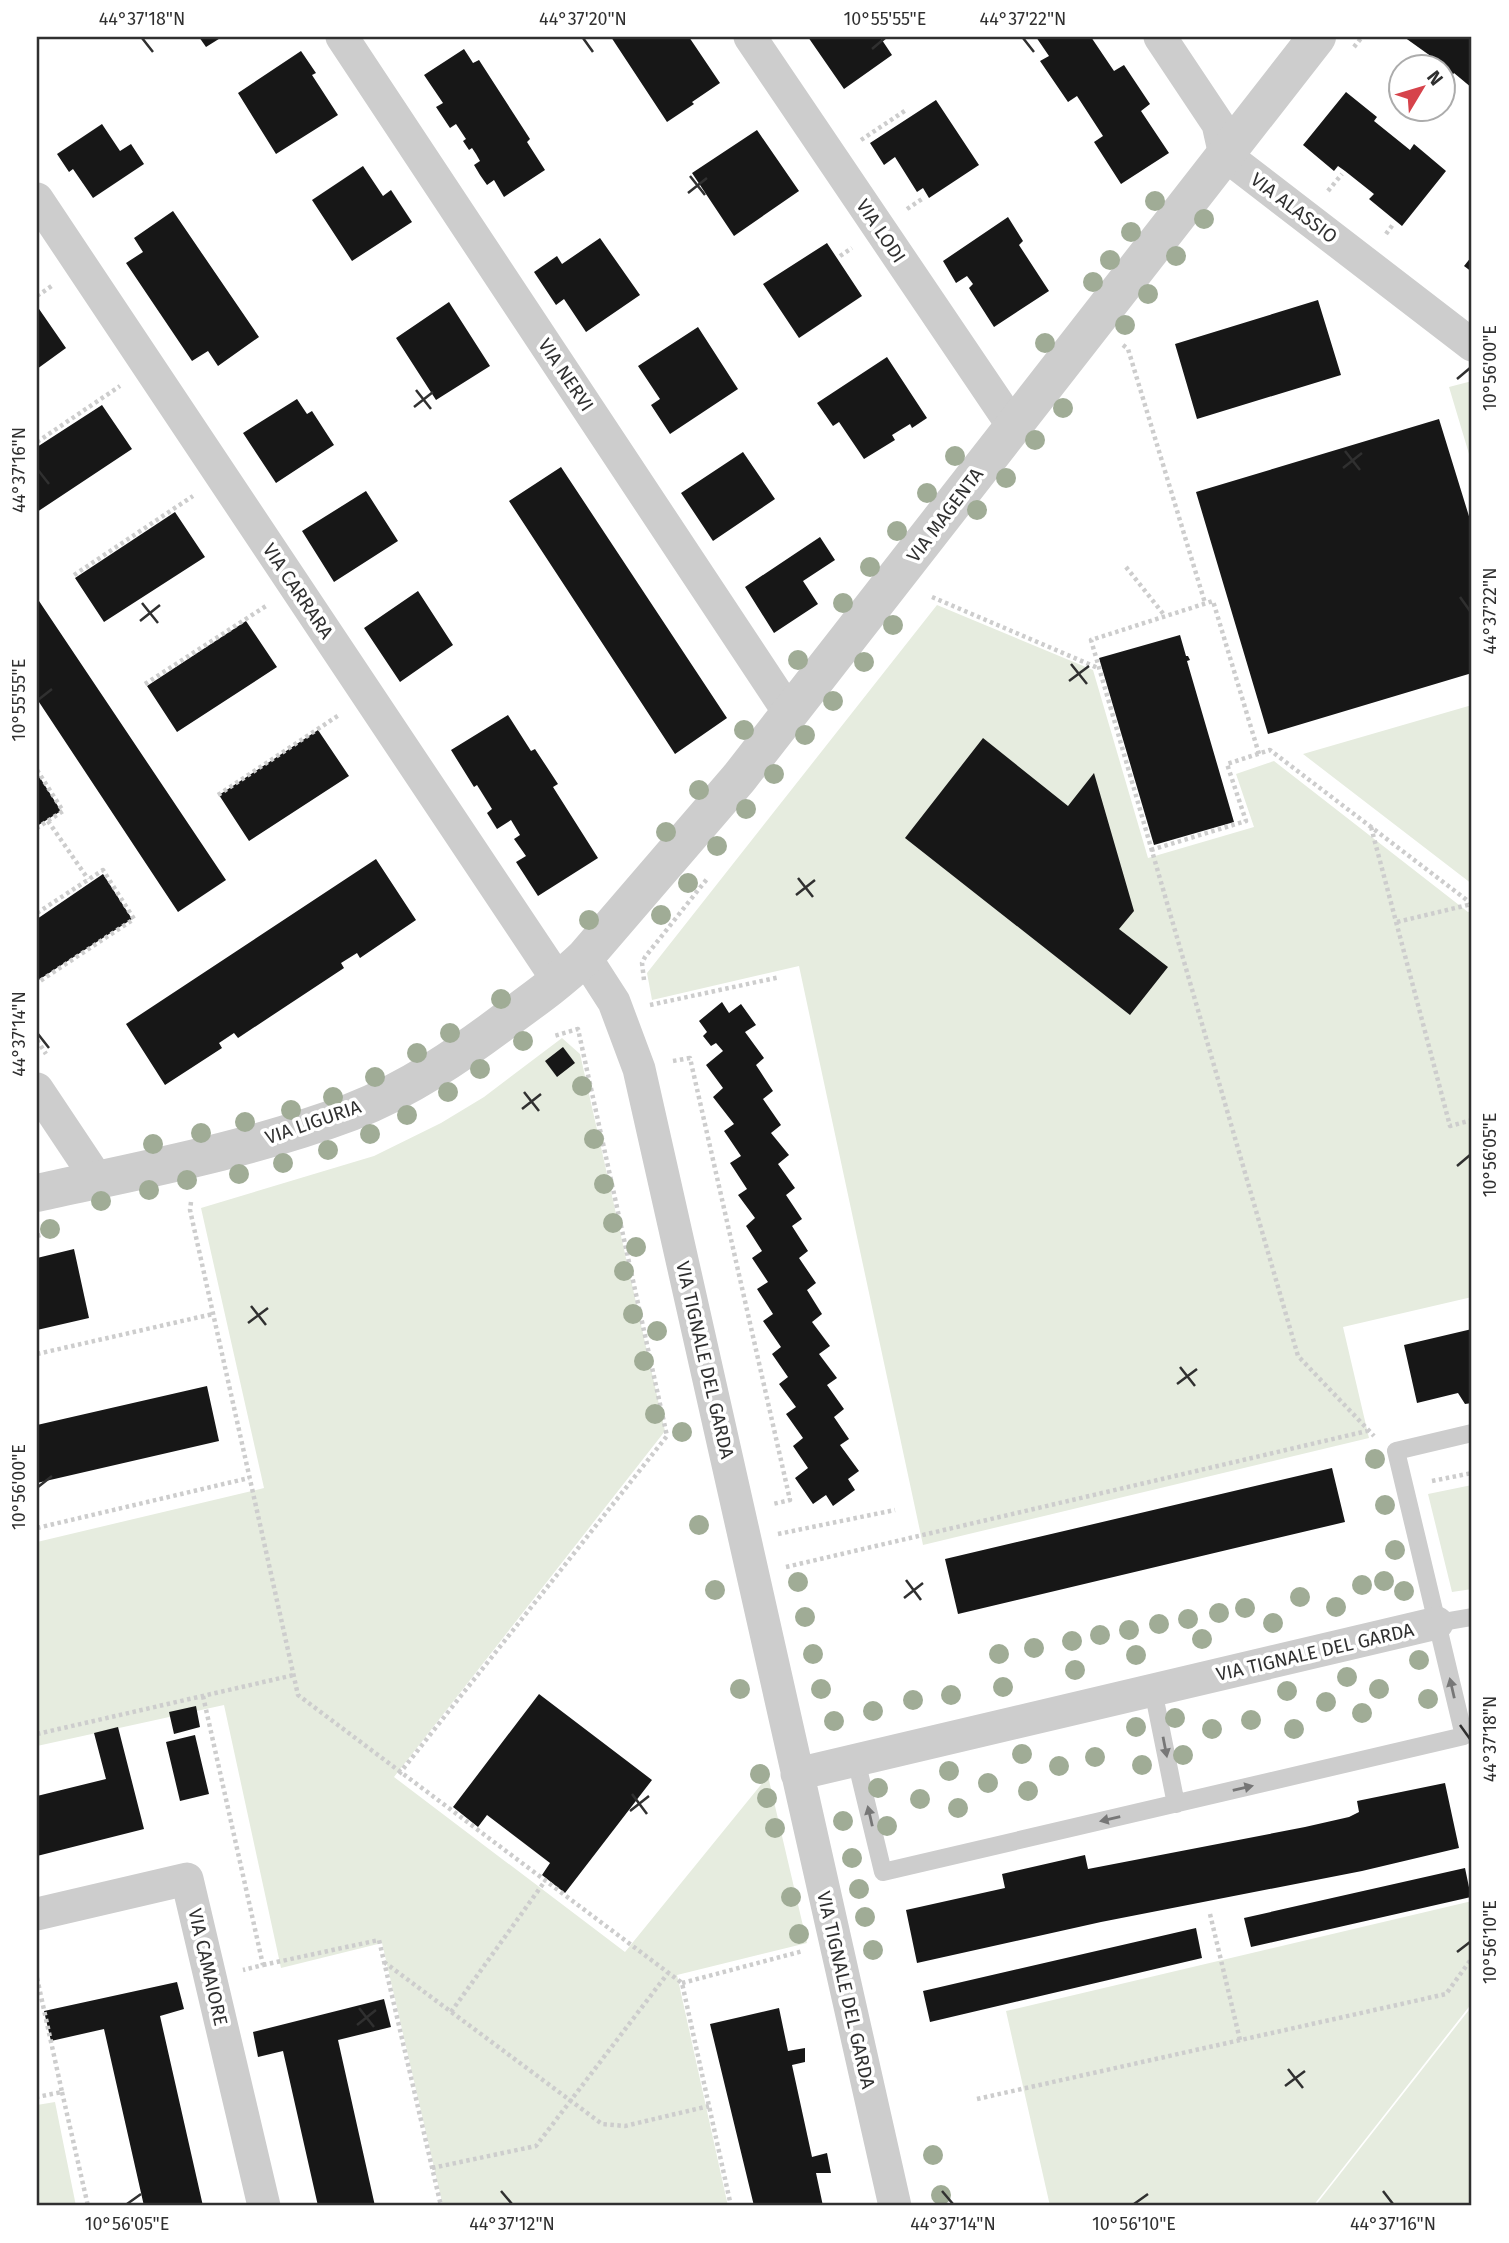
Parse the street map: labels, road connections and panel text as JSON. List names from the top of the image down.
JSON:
{
  "streets": {
    "street": [
      "VIA ALASSIO",
      "VIA LODI",
      "VIA NERVI",
      "VIA MAGENTA",
      "VIA CARRARA",
      "VIA LIGURIA",
      "VIA TIGNALE DEL GARDA",
      "VIA CAMAIORE"
    ]
  },
  "crossings": [
    ["VIA ALASSIO", "VIA MAGENTA"],
    ["VIA LODI", "VIA MAGENTA"],
    ["VIA NERVI", "VIA MAGENTA"],
    ["VIA MAGENTA", "VIA CARRARA"],
    ["VIA MAGENTA", "VIA LIGURIA"],
    ["VIA MAGENTA", "VIA TIGNALE DEL GARDA"],
    ["VIA CARRARA", "VIA LIGURIA"],
    ["VIA CARRARA", "VIA TIGNALE DEL GARDA"],
    ["VIA LIGURIA", "VIA TIGNALE DEL GARDA"]
  ],
  "north": "top right",
  "coordinates": [
    "44°37'18\"N",
    "44°37'20\"N",
    "10°55'55\"E",
    "44°37'22\"N",
    "10°56'00\"E",
    "44°37'16\"N",
    "44°37'14\"N",
    "10°56'05\"E",
    "10°56'10\"E",
    "44°37'12\"N"
  ]
}
